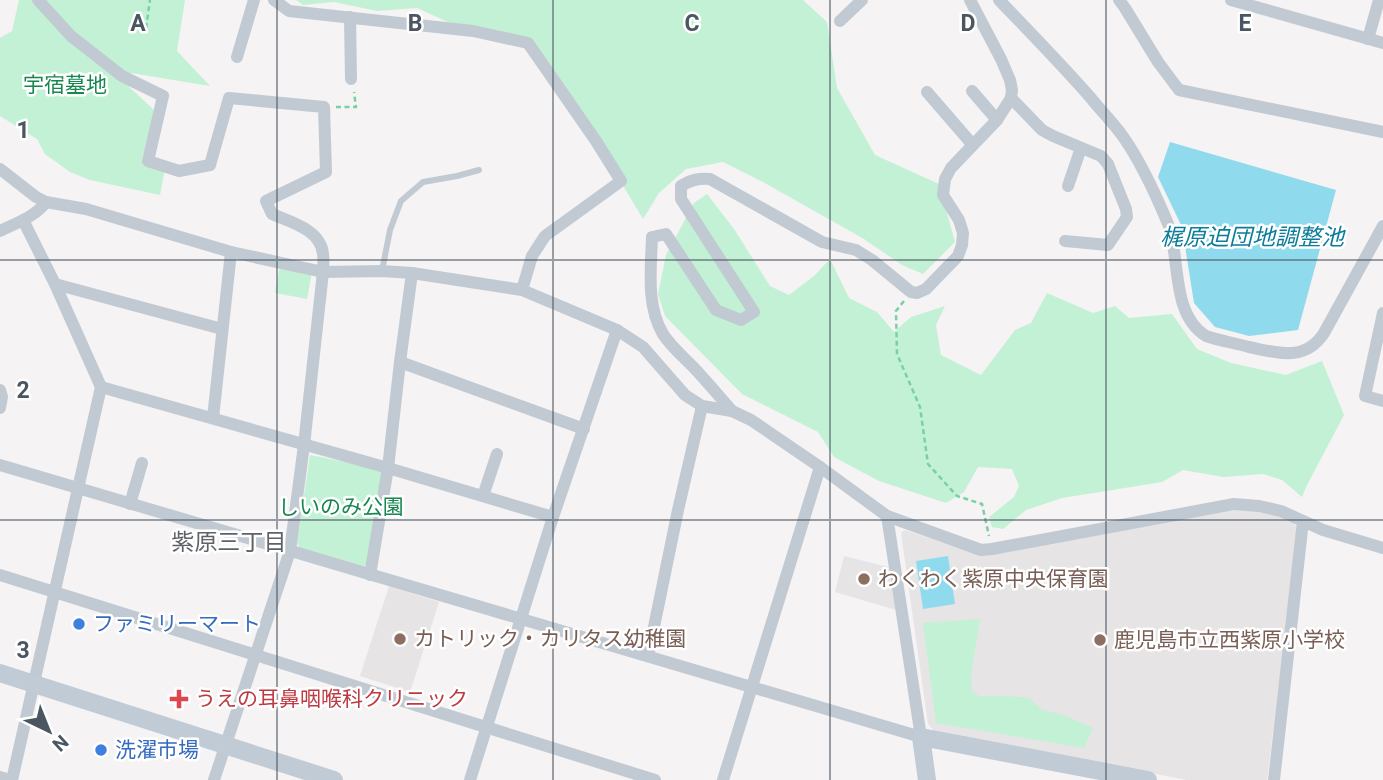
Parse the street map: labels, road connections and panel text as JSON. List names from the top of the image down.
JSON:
{
  "districts": ["紫原三丁目"],
  "water": ["梶原迫団地調整池"],
  "parks": ["宇宿墓地", "しいのみ公園"],
  "places": {
    "other": [
      "わくわく紫原中央保育園",
      "ファミリーマート",
      "カトリック・カリタス幼稚園",
      "鹿児島市立西紫原小学校",
      "洗濯市場"
    ],
    "health": ["うえの耳鼻咽喉科クリニック"]
  },
  "north": "bottom right",
  "grid": {
    "columns": [
      "A",
      "B",
      "C",
      "D",
      "E"
    ],
    "rows": ["1", "2", "3"]
  }
}
